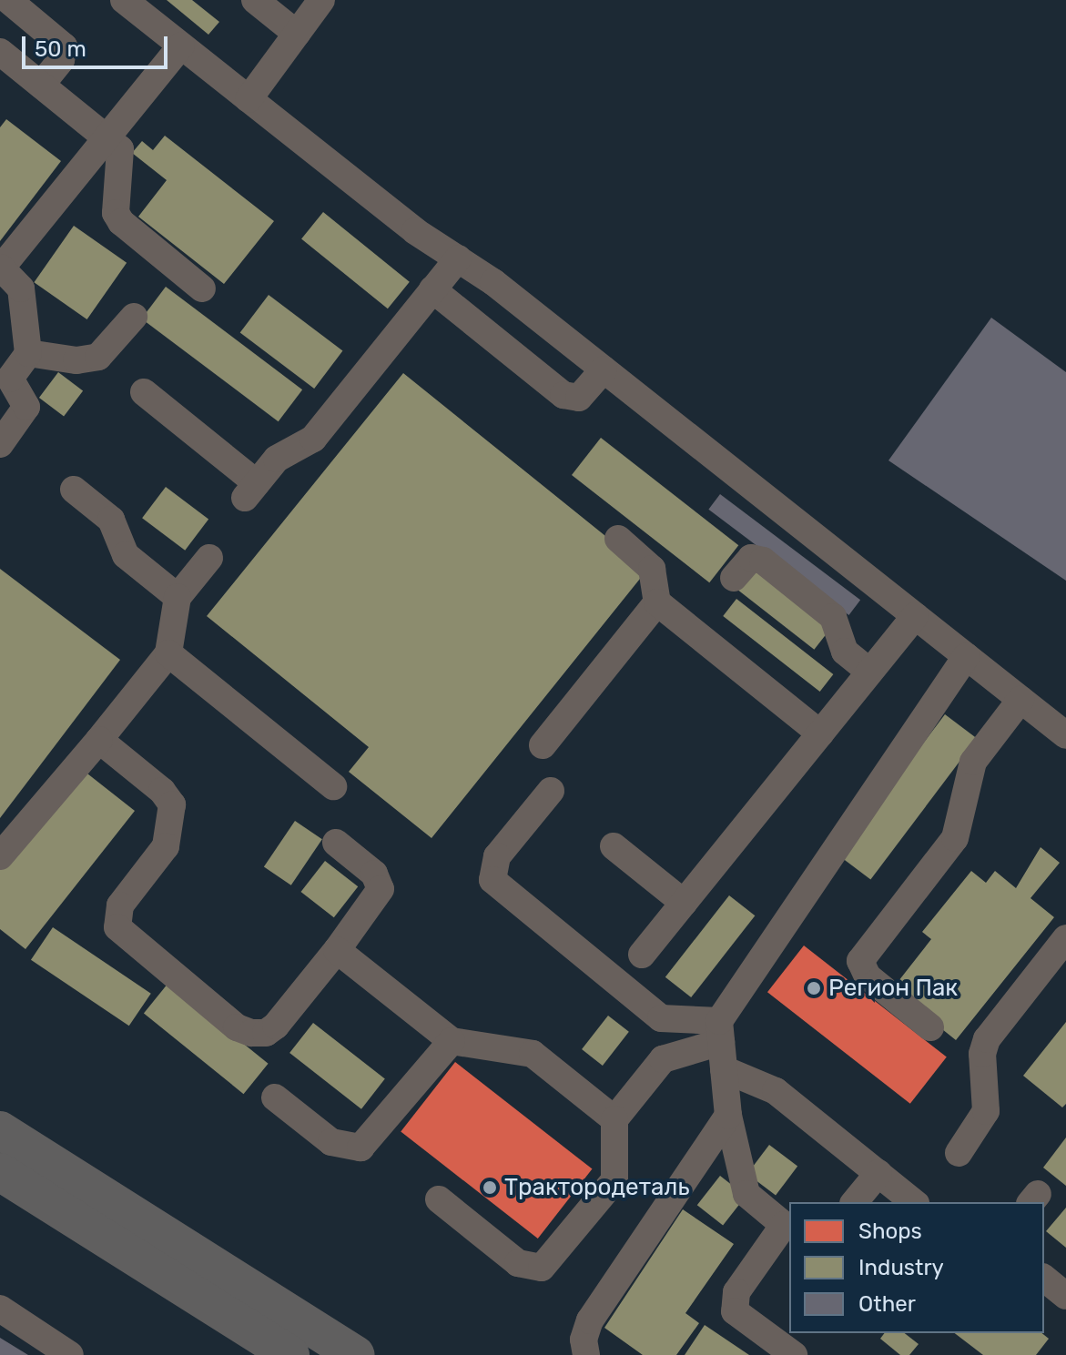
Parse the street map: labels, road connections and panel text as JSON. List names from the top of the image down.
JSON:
{
  "places": ["Регион Пак", "Трактородеталь"],
  "legend": ["Shops", "Industry", "Other"],
  "scale_bar": "50 m"
}
